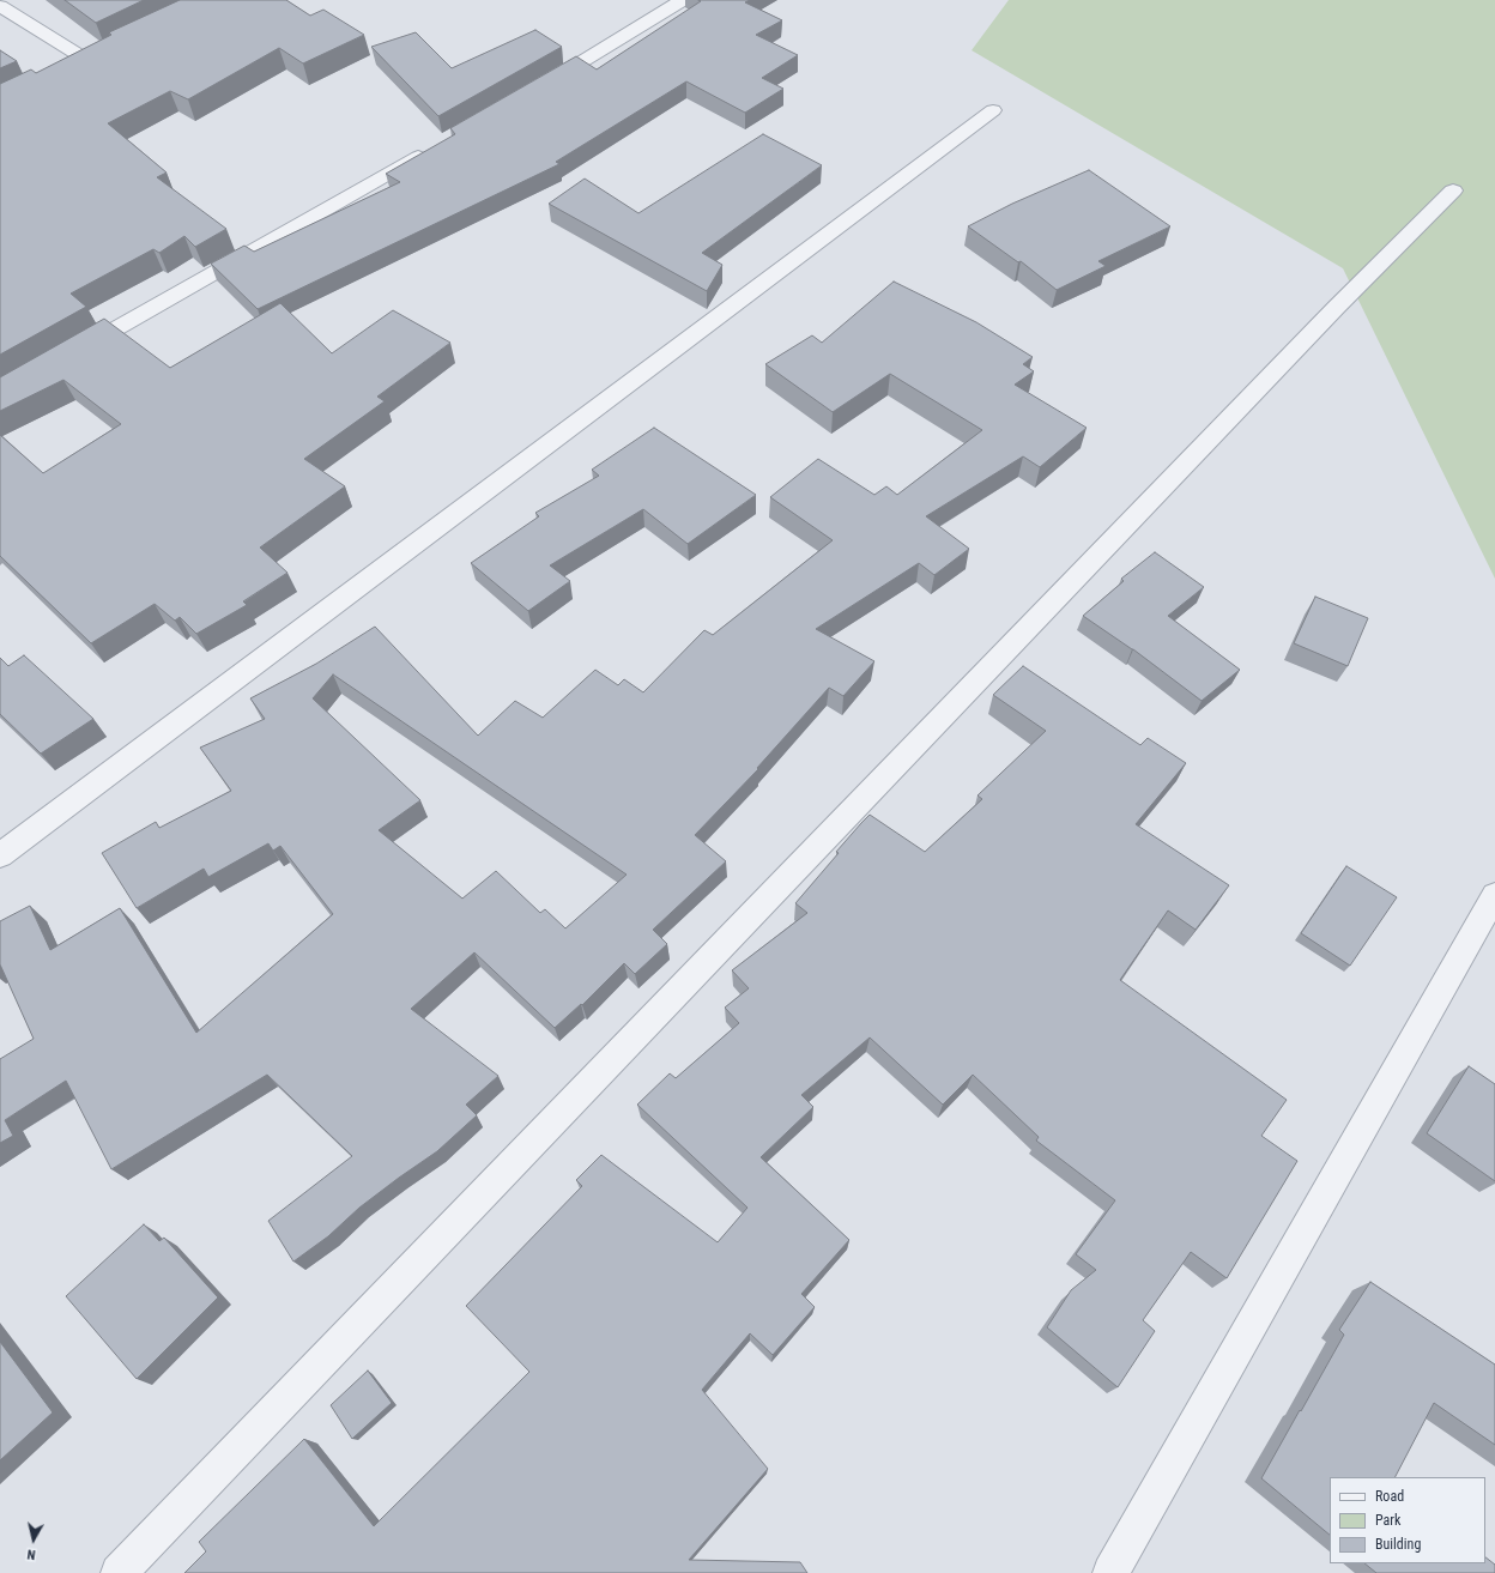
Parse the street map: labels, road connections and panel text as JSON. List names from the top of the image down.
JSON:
{
  "legend": ["Road", "Park", "Building"],
  "north": "bottom"
}
